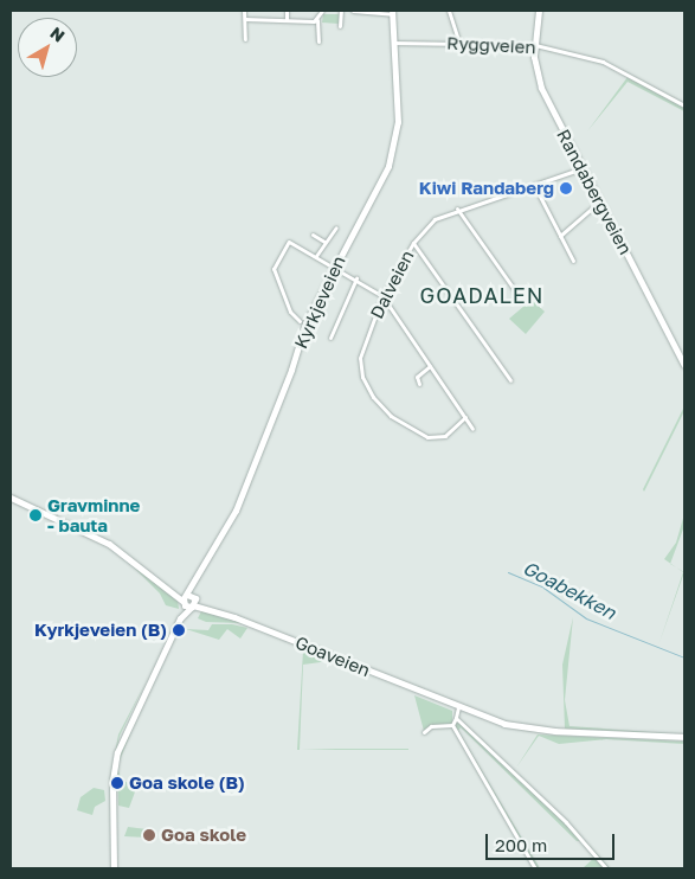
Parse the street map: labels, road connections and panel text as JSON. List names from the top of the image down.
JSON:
{
  "streets": {
    "main road": ["Randabergveien", "Kyrkjeveien", "Goaveien"],
    "street": ["Ryggveien", "Dalveien"]
  },
  "crossings": [
    ["Ryggveien", "Randabergveien"],
    ["Ryggveien", "Kyrkjeveien"],
    ["Randabergveien", "Dalveien"],
    ["Kyrkjeveien", "Goaveien"]
  ],
  "districts": ["GOADALEN"],
  "water": ["Goabekken"],
  "places": [
    "Kiwi Randaberg",
    "Gravminne - bauta",
    "Kyrkjeveien (B)",
    "Goa skole (B)",
    "Goa skole"
  ],
  "scale_bar": "200 m",
  "north": "top right"
}
